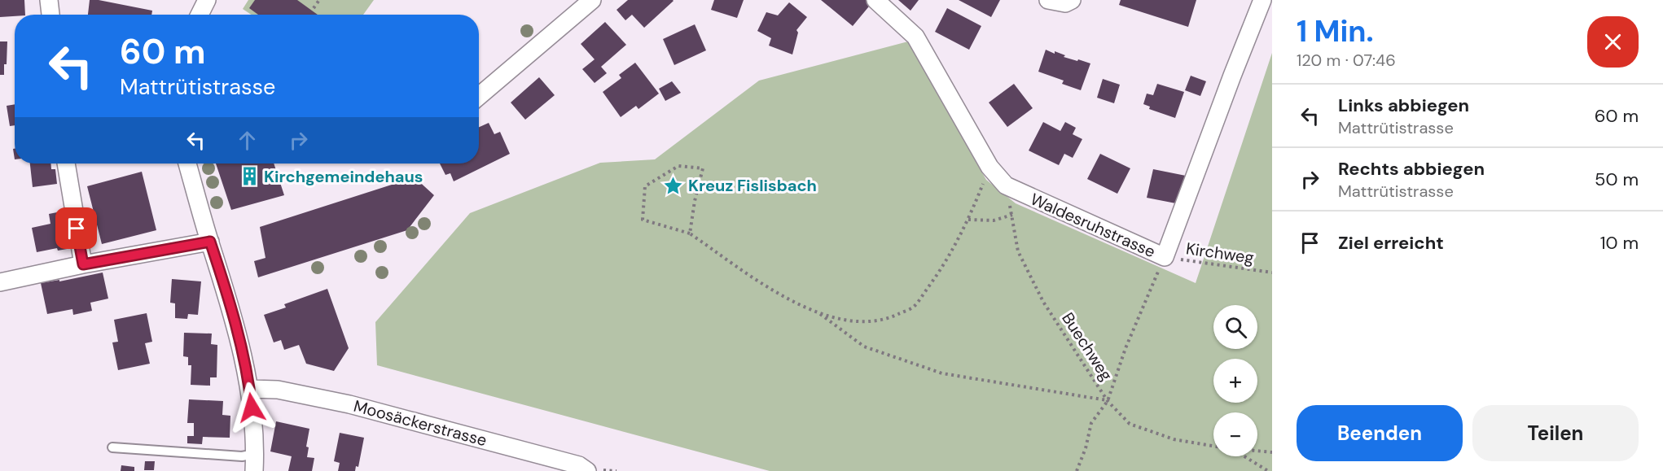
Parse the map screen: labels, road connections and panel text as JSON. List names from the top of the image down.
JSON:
{
  "streets": {
    "street": ["Waldesruhstrasse", "Moosäckerstrasse"],
    "path": ["Kirchweg", "Buechweg"]
  },
  "crossings": [
    ["Waldesruhstrasse", "Kirchweg"],
    ["Waldesruhstrasse", "Buechweg"]
  ],
  "places": {
    "building": ["Kirchgemeindehaus"],
    "place": ["Kreuz Fislisbach"]
  },
  "page": {
    "heading": ["1 Min.", "120 m · 07:46"],
    "turn": ["60 m", "Mattrütistrasse"],
    "list": [
      {
        "name": "Links abbiegen",
        "note": "Mattrütistrasse",
        "value": "60 m"
      },
      {
        "name": "Rechts abbiegen",
        "note": "Mattrütistrasse",
        "value": "50 m"
      },
      {
        "name": "Ziel erreicht",
        "value": "10 m"
      }
    ],
    "map_buttons": ["+", "−"],
    "buttons": ["Beenden", "Teilen"]
  }
}
